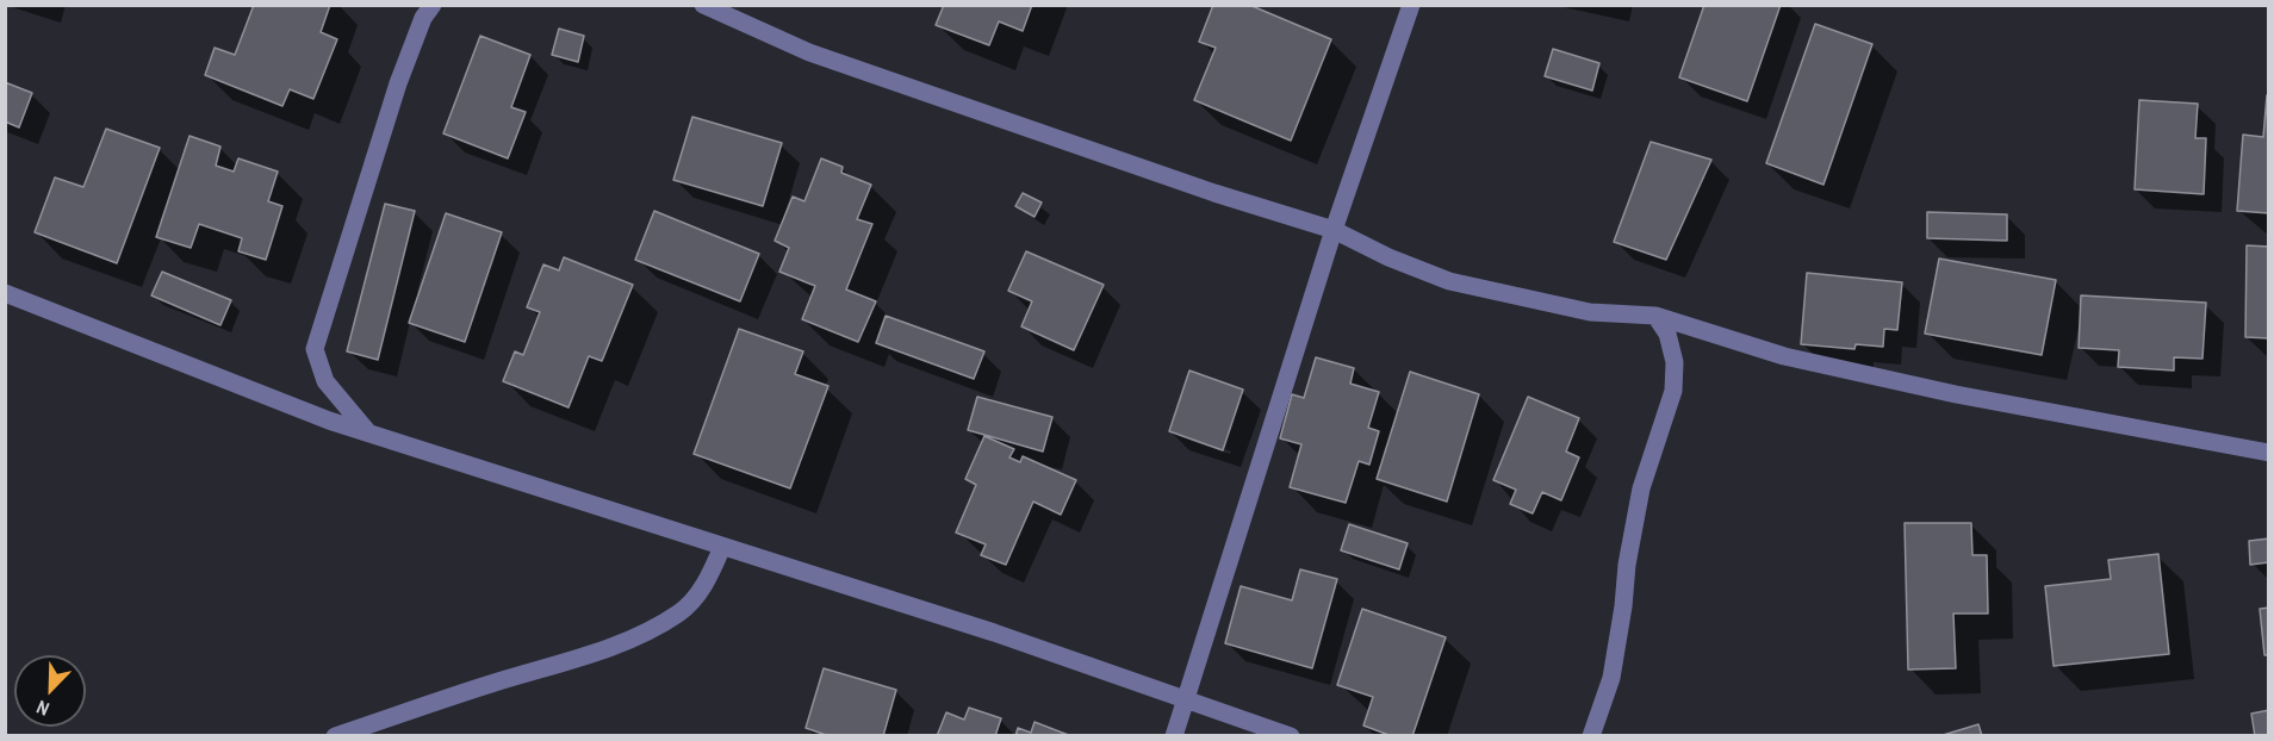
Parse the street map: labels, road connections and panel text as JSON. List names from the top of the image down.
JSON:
{
  "north": "bottom left"
}
